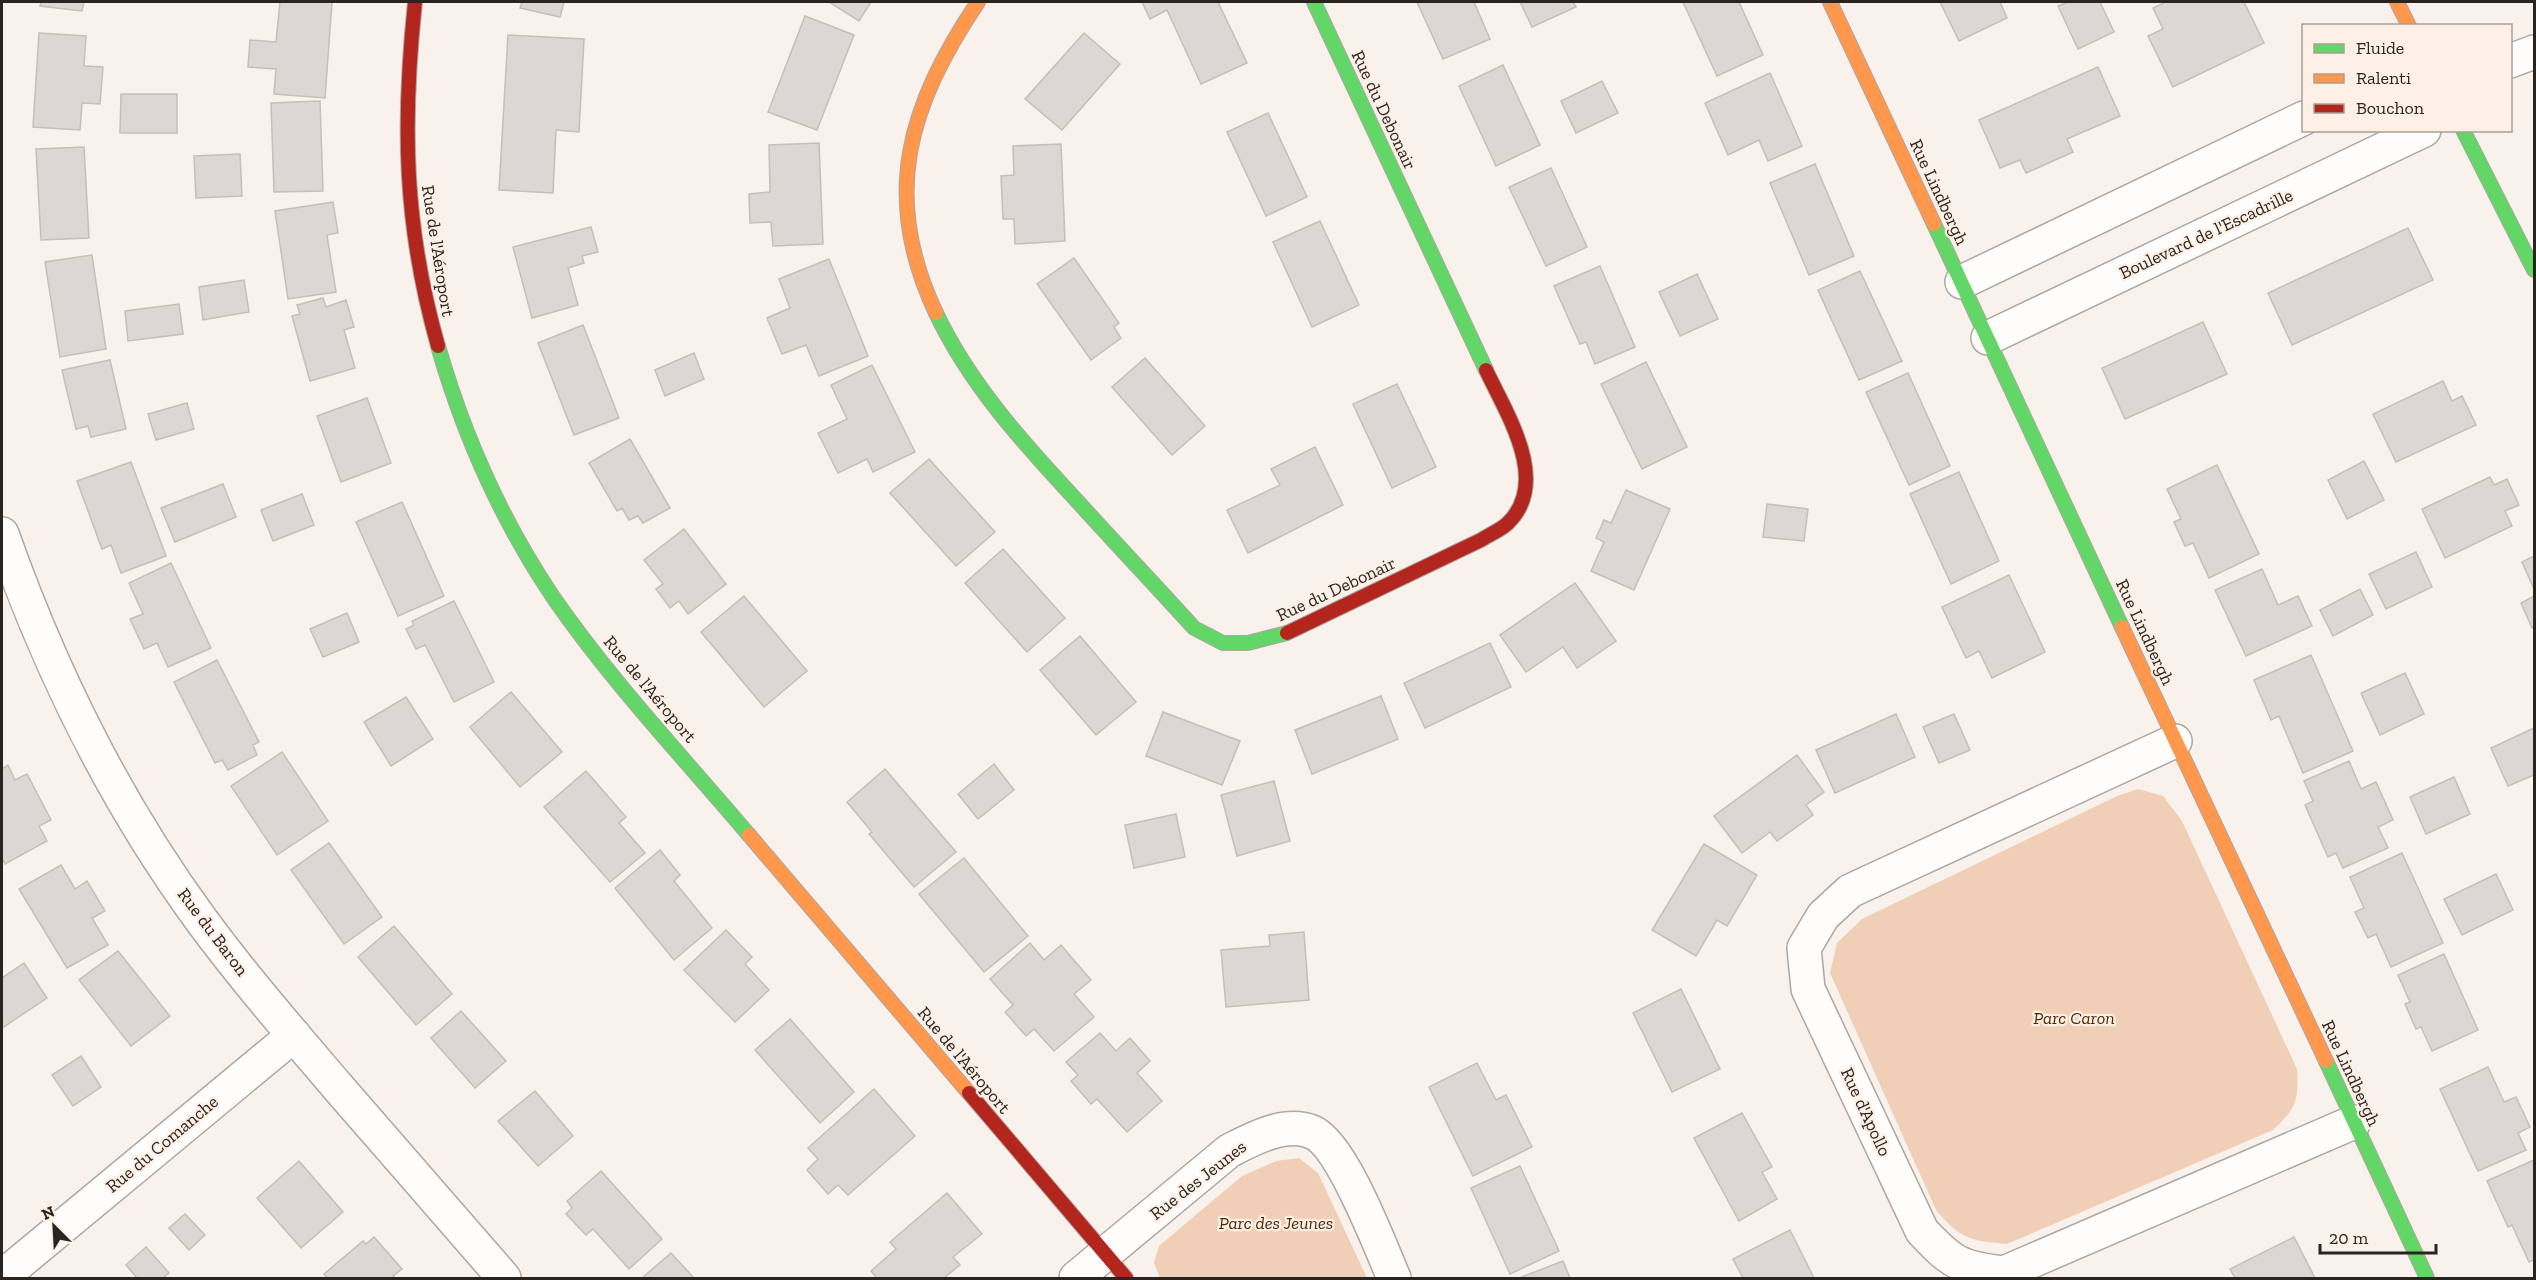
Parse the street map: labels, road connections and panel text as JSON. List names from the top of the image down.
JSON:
{
  "streets": {
    "street": [
      "Rue du Debonair",
      "Rue Lindbergh",
      "Boulevard de l'Escadrille",
      "Rue de l'Aéroport",
      "Rue du Baron",
      "Rue d'Apollo",
      "Rue du Comanche",
      "Rue des Jeunes"
    ]
  },
  "crossings": [
    ["Rue Lindbergh", "Boulevard de l'Escadrille"],
    ["Rue Lindbergh", "Rue d'Apollo"],
    ["Rue de l'Aéroport", "Rue des Jeunes"],
    ["Rue du Baron", "Rue du Comanche"]
  ],
  "parks": ["Parc Caron", "Parc des Jeunes"],
  "legend": ["Fluide", "Ralenti", "Bouchon"],
  "scale_bar": "20 m",
  "north": "top left"
}
